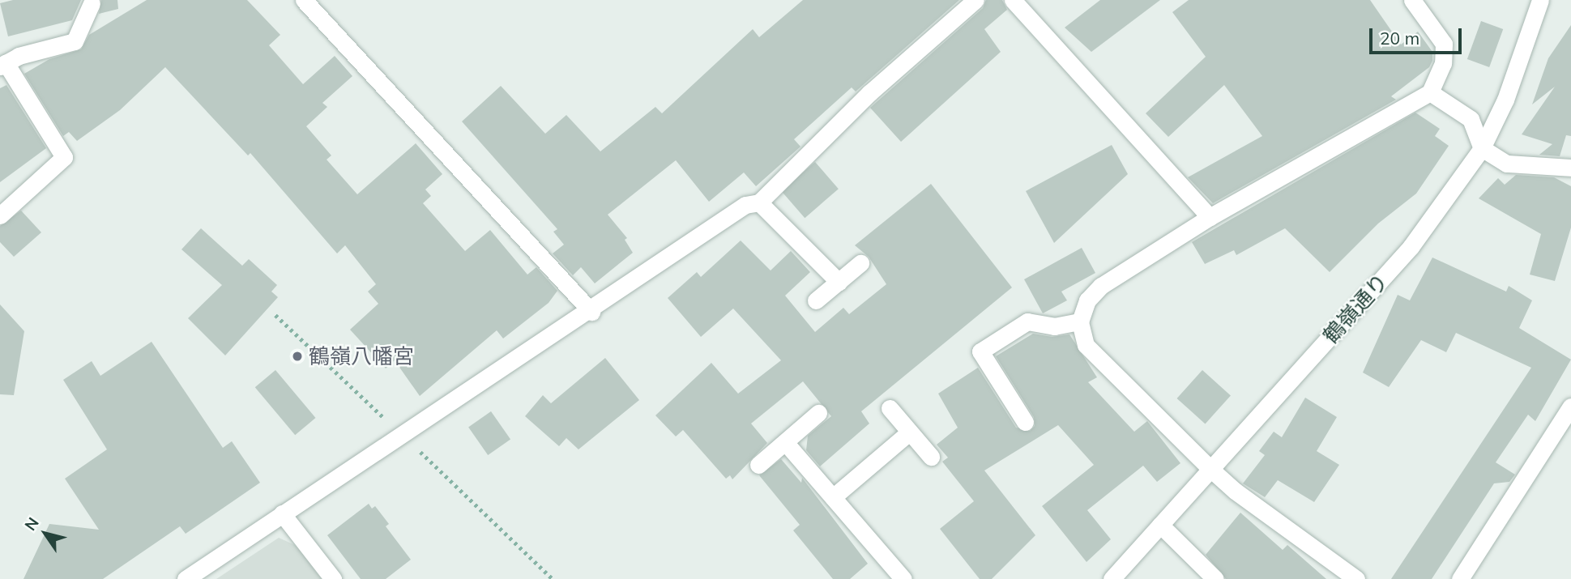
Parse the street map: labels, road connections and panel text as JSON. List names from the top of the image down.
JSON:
{
  "streets": {
    "street": ["鶴嶺通り"]
  },
  "places": ["鶴嶺八幡宮"],
  "scale_bar": "20 m",
  "north": "top left"
}
